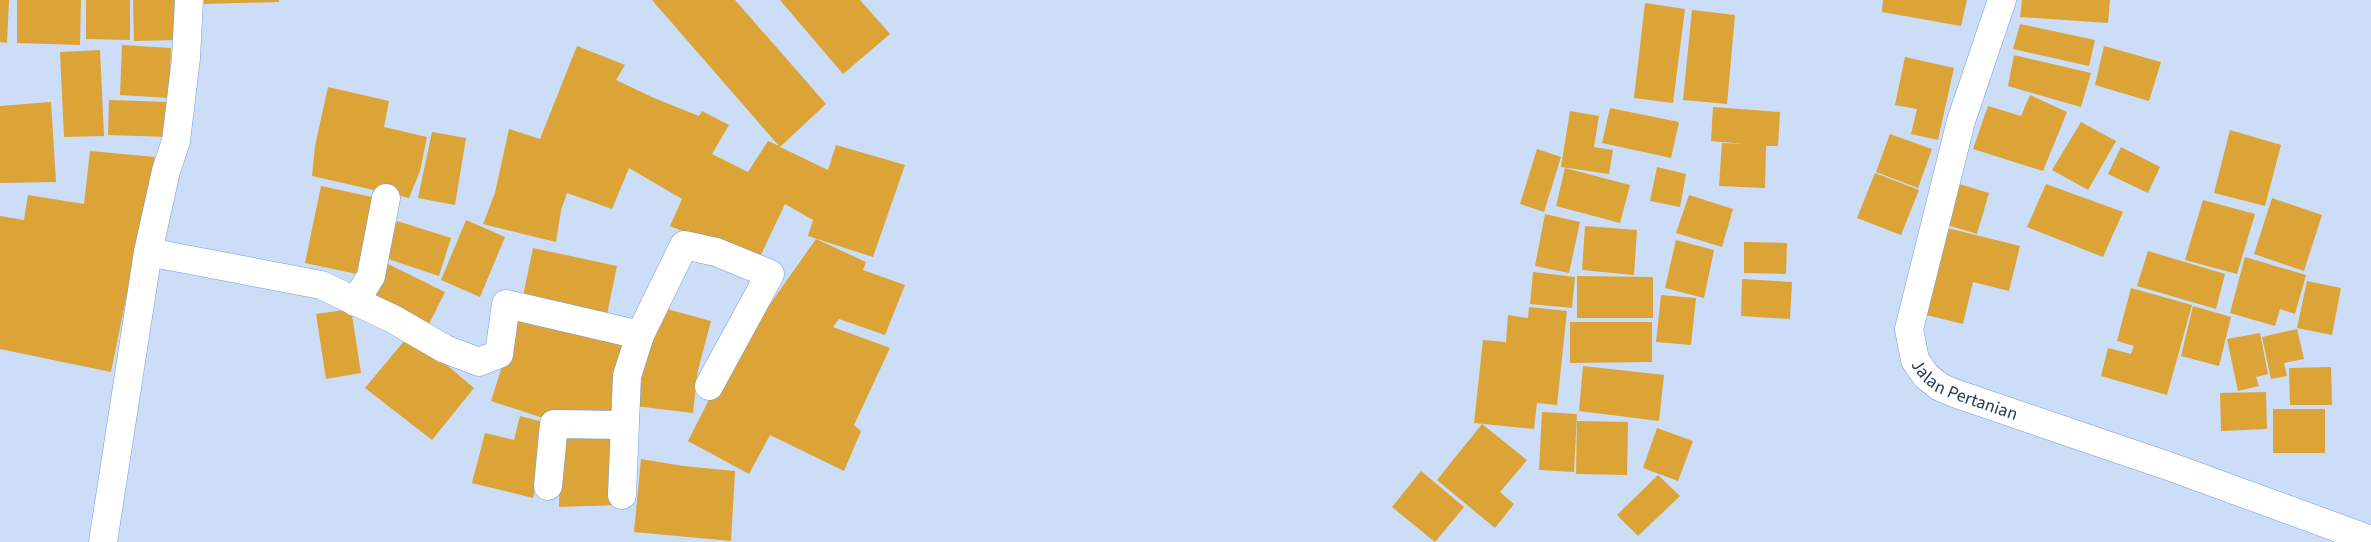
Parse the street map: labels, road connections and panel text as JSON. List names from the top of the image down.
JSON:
{
  "streets": {
    "street": ["Jalan Pertanian"]
  }
}
